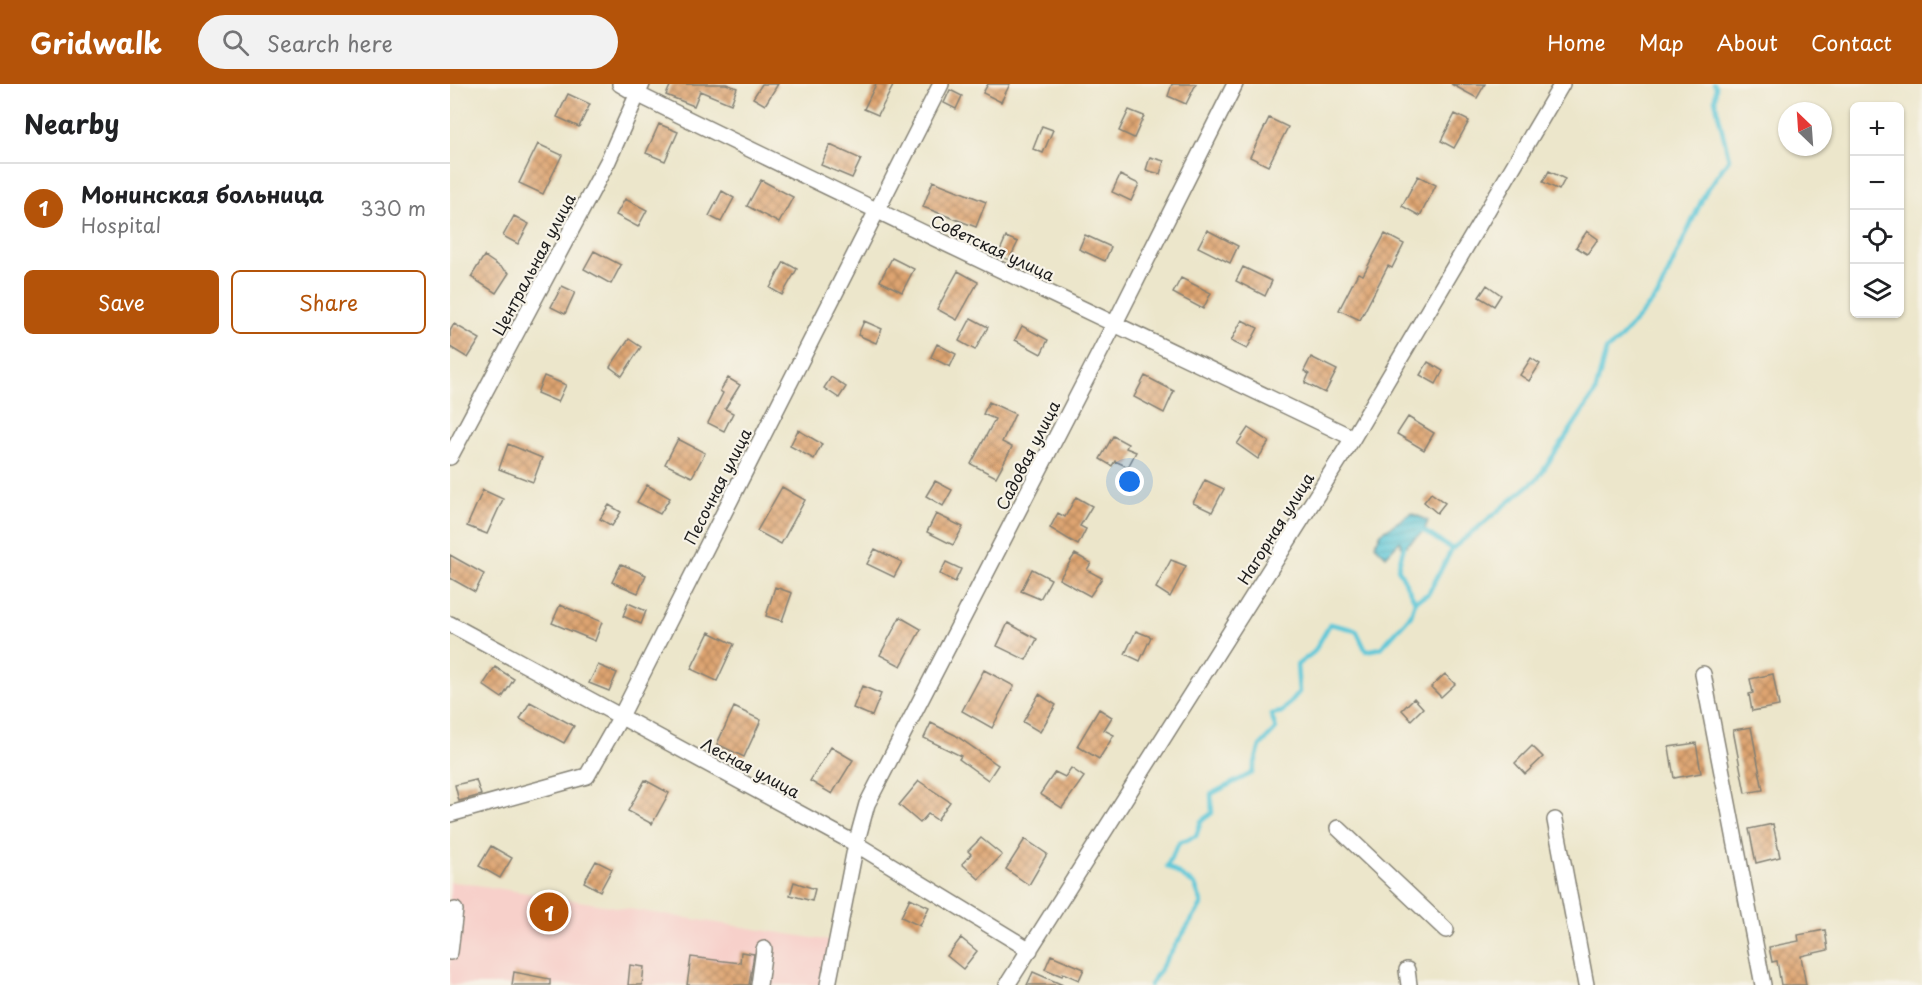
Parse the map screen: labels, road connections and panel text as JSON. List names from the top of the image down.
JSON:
{
  "streets": {
    "street": [
      "Советская улица",
      "Центральная улица",
      "Садовая улица",
      "Песочная улица",
      "Нагорная улица",
      "Лесная улица"
    ]
  },
  "crossings": [
    ["Советская улица", "Центральная улица"],
    ["Советская улица", "Садовая улица"],
    ["Советская улица", "Песочная улица"],
    ["Советская улица", "Нагорная улица"],
    ["Садовая улица", "Лесная улица"],
    ["Песочная улица", "Лесная улица"],
    ["Нагорная улица", "Лесная улица"]
  ],
  "north": "top left",
  "page": {
    "header": "Gridwalk",
    "search": "Search here",
    "nav": [
      "Home",
      "Map",
      "About",
      "Contact"
    ],
    "heading": "Nearby",
    "map_buttons": ["+", "−"],
    "list": [
      {
        "mark": "1",
        "name": "Монинская больница",
        "note": "Hospital",
        "value": "330 m"
      }
    ],
    "buttons": ["Save", "Share"],
    "pins": "1"
  }
}
